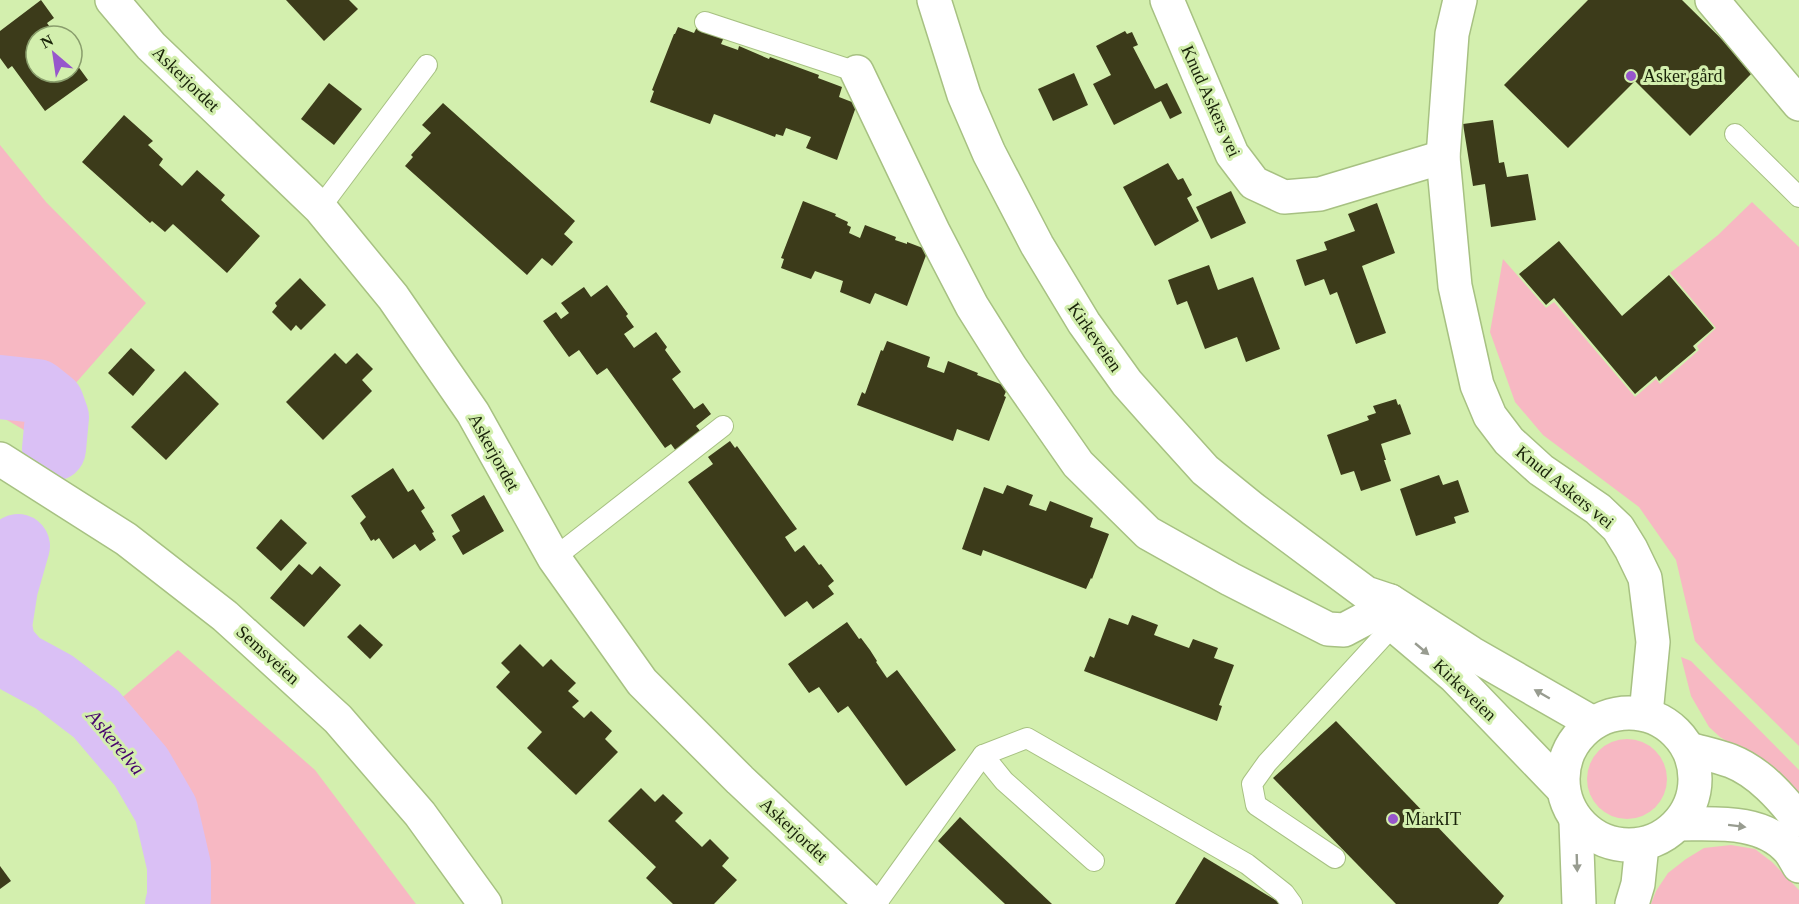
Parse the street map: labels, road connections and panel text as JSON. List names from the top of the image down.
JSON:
{
  "streets": {
    "street": [
      "Askerjordet",
      "Knud Askers vei",
      "Kirkeveien",
      "Semsveien"
    ]
  },
  "crossings": [
    ["Knud Askers vei", "Kirkeveien"]
  ],
  "water": ["Askerelva"],
  "places": ["Asker gård", "MarkIT"],
  "north": "top left"
}
